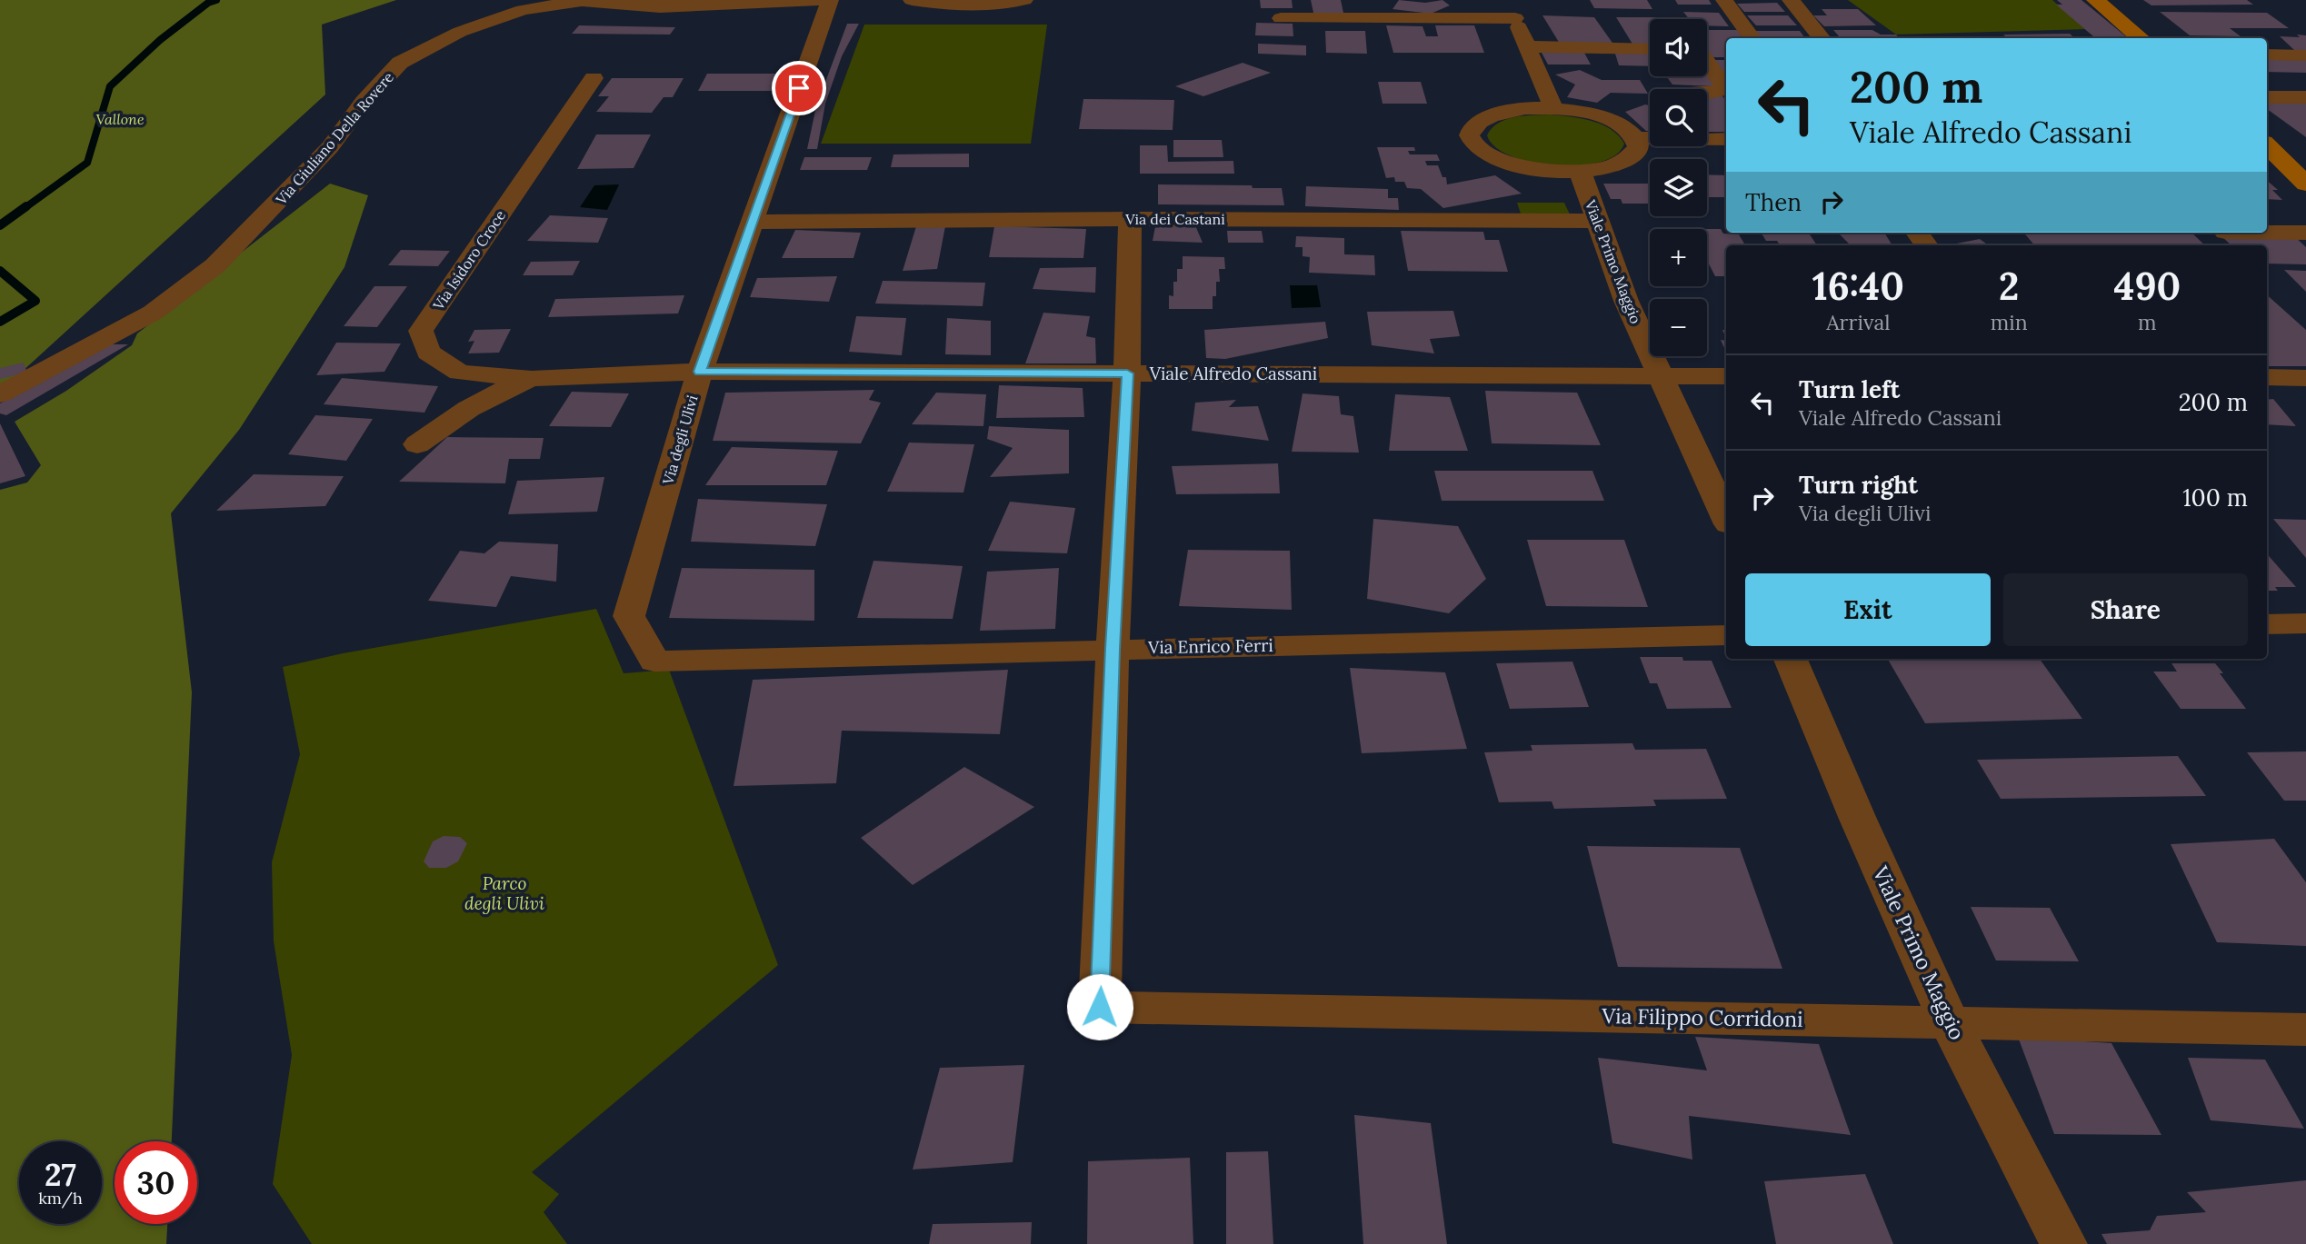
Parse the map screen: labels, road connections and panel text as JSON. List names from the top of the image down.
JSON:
{
  "streets": {
    "street": [
      "Via Giuliano Della Rovere",
      "Via dei Castani",
      "Via Isidoro Croce",
      "Viale Primo Maggio",
      "Viale Alfredo Cassani",
      "Via degli Ulivi",
      "Via Enrico Ferri",
      "Via Filippo Corridoni"
    ]
  },
  "crossings": [
    ["Via dei Castani", "Viale Primo Maggio"],
    ["Via dei Castani", "Via degli Ulivi"],
    ["Via Isidoro Croce", "Viale Alfredo Cassani"],
    ["Viale Primo Maggio", "Viale Alfredo Cassani"],
    ["Viale Primo Maggio", "Via Filippo Corridoni"],
    ["Viale Alfredo Cassani", "Via degli Ulivi"],
    ["Via degli Ulivi", "Via Enrico Ferri"],
    ["Via Enrico Ferri", "Via Filippo Corridoni"]
  ],
  "parks": ["Vallone", "Parco degli Ulivi"],
  "page": {
    "map_buttons": ["+", "−"],
    "turn": ["200 m", "Viale Alfredo Cassani"],
    "then": "Then",
    "eta": [
      "16:40",
      "Arrival",
      "2",
      "min",
      "490",
      "m"
    ],
    "list": [
      {
        "name": "Turn left",
        "note": "Viale Alfredo Cassani",
        "value": "200 m"
      },
      {
        "name": "Turn right",
        "note": "Via degli Ulivi",
        "value": "100 m"
      }
    ],
    "buttons": ["Exit", "Share"],
    "speed": "27 km/h",
    "limit": "30"
  }
}
